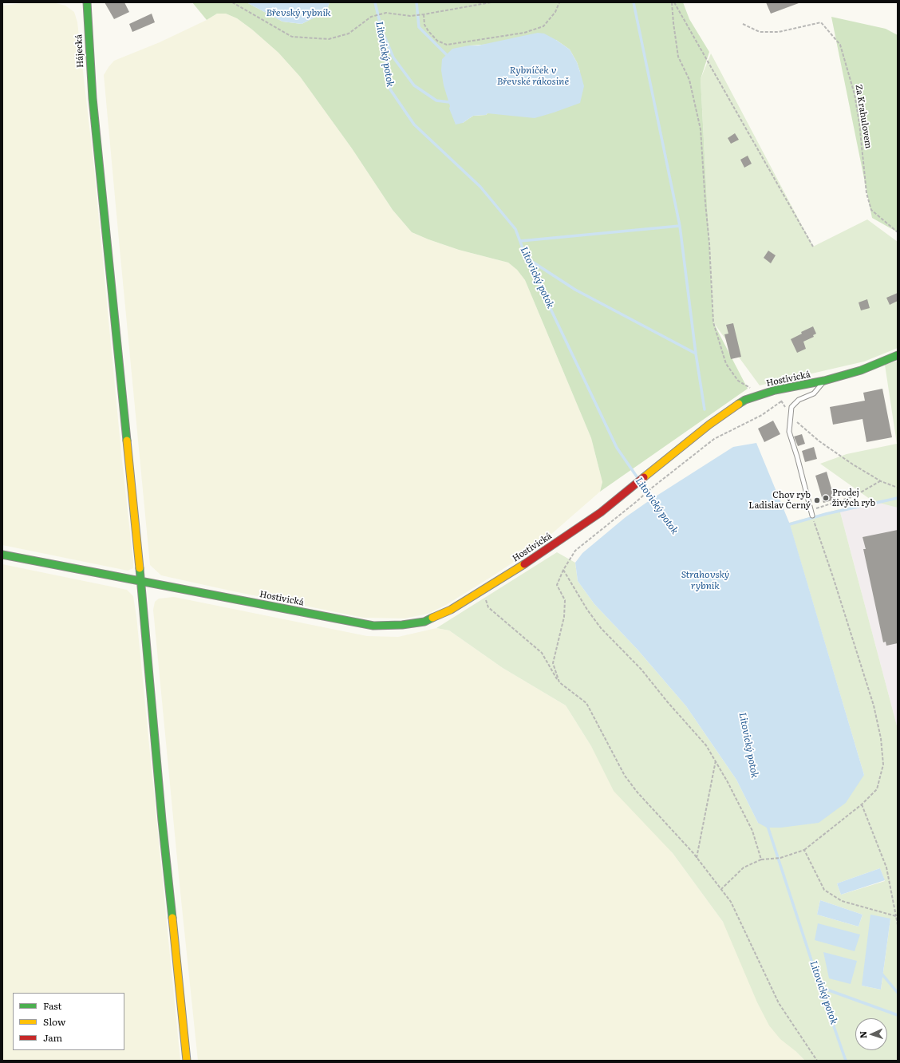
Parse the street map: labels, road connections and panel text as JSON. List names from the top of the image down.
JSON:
{
  "streets": {
    "street": ["Hájecká", "Hostivická"],
    "path": ["Za Krahulovem"]
  },
  "crossings": [
    ["Hájecká", "Hostivická"]
  ],
  "water": [
    "Břevský rybník",
    "Litovický potok",
    "Rybníček v Břevské rákosině",
    "Strahovský rybník"
  ],
  "places": ["Prodej živých ryb", "Chov ryb Ladislav Černý"],
  "legend": ["Fast", "Slow", "Jam"],
  "north": "left"
}
